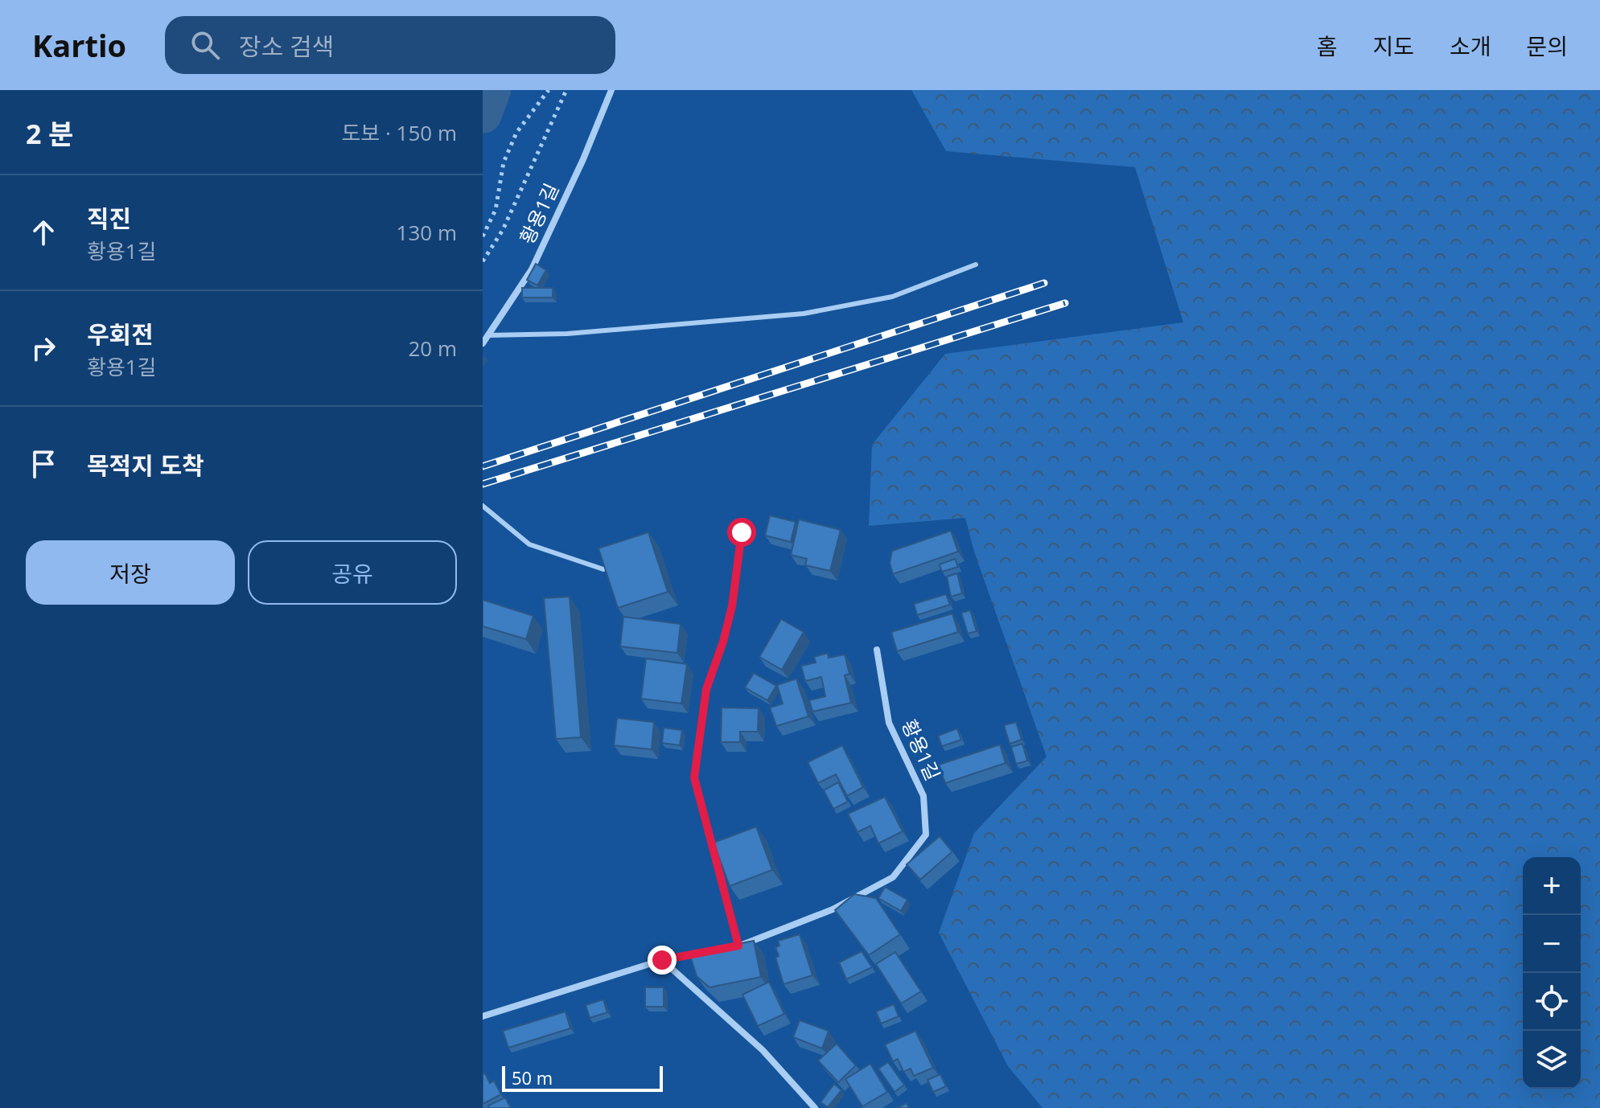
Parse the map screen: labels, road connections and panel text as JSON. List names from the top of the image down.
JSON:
{
  "streets": {
    "street": ["황용1길"]
  },
  "scale_bar": "50 m",
  "page": {
    "header": "Kartio",
    "search": "장소 검색",
    "nav": [
      "홈",
      "지도",
      "소개",
      "문의"
    ],
    "heading": ["2 분", "도보 · 150 m"],
    "list": [
      ["직진", "황용1길", "130 m"],
      ["우회전", "황용1길", "20 m"],
      "목적지 도착"
    ],
    "buttons": ["저장", "공유"],
    "map_buttons": ["+", "−"],
    "scale": "50 m"
  }
}
